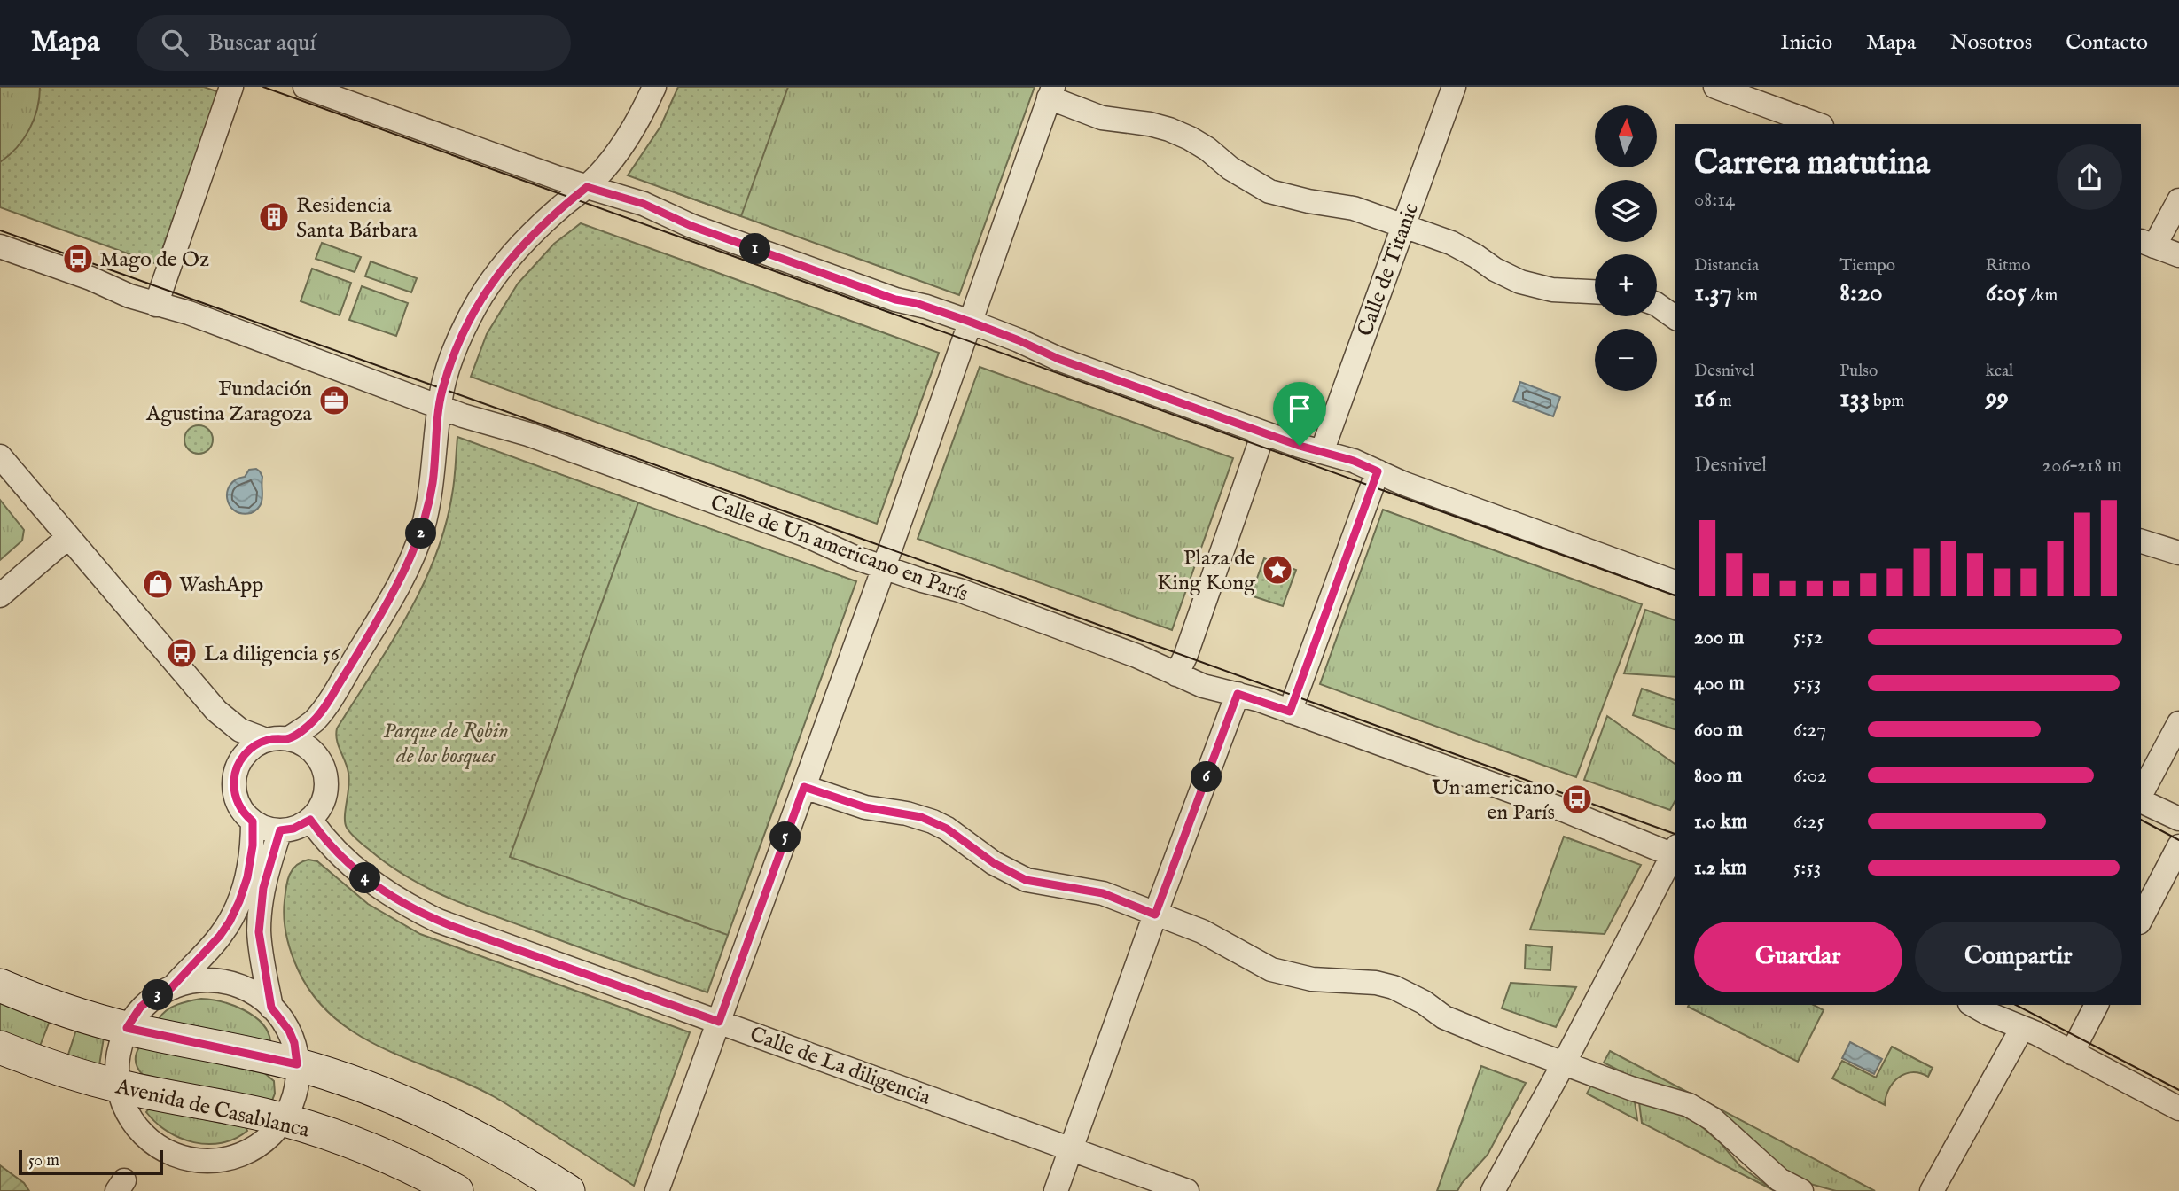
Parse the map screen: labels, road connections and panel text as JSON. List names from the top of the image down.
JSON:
{
  "streets": {
    "main road": ["Avenida de Casablanca"],
    "street": ["Calle de Titanic", "Calle de Un americano en París", "Calle de La diligencia"]
  },
  "parks": ["Parque de Robin de los bosques"],
  "places": {
    "building": ["Residencia Santa Bárbara"],
    "bus stop": ["Mago de Oz", "La diligencia 56", "Un americano en París"],
    "office": ["Fundación Agustina Zaragoza"],
    "place": ["Plaza de King Kong"],
    "shop": ["WashApp"]
  },
  "scale_bar": "50 m",
  "north": "top",
  "page": {
    "header": "Mapa",
    "search": "Buscar aquí",
    "nav": [
      "Inicio",
      "Mapa",
      "Nosotros",
      "Contacto"
    ],
    "map_buttons": ["+", "−"],
    "heading": ["Carrera matutina", "08:14"],
    "stats": [
      ["Distancia", "1.37 km"],
      ["Tiempo", "8:20"],
      ["Ritmo", "6:05 /km"],
      ["Desnivel", "16 m"],
      ["Pulso", "133 bpm"],
      ["kcal", "99"]
    ],
    "pins": [
      "1",
      "2",
      "6",
      "5",
      "4",
      "3"
    ],
    "chart": ["Desnivel", "206–218 m"],
    "list": [
      {
        "name": "200 m",
        "note": "5:52"
      },
      {
        "name": "400 m",
        "note": "5:53"
      },
      {
        "name": "600 m",
        "note": "6:27"
      },
      {
        "name": "800 m",
        "note": "6:02"
      },
      {
        "name": "1.0 km",
        "note": "6:25"
      },
      {
        "name": "1.2 km",
        "note": "5:53"
      }
    ],
    "buttons": ["Guardar", "Compartir"],
    "scale": "50 m"
  }
}
